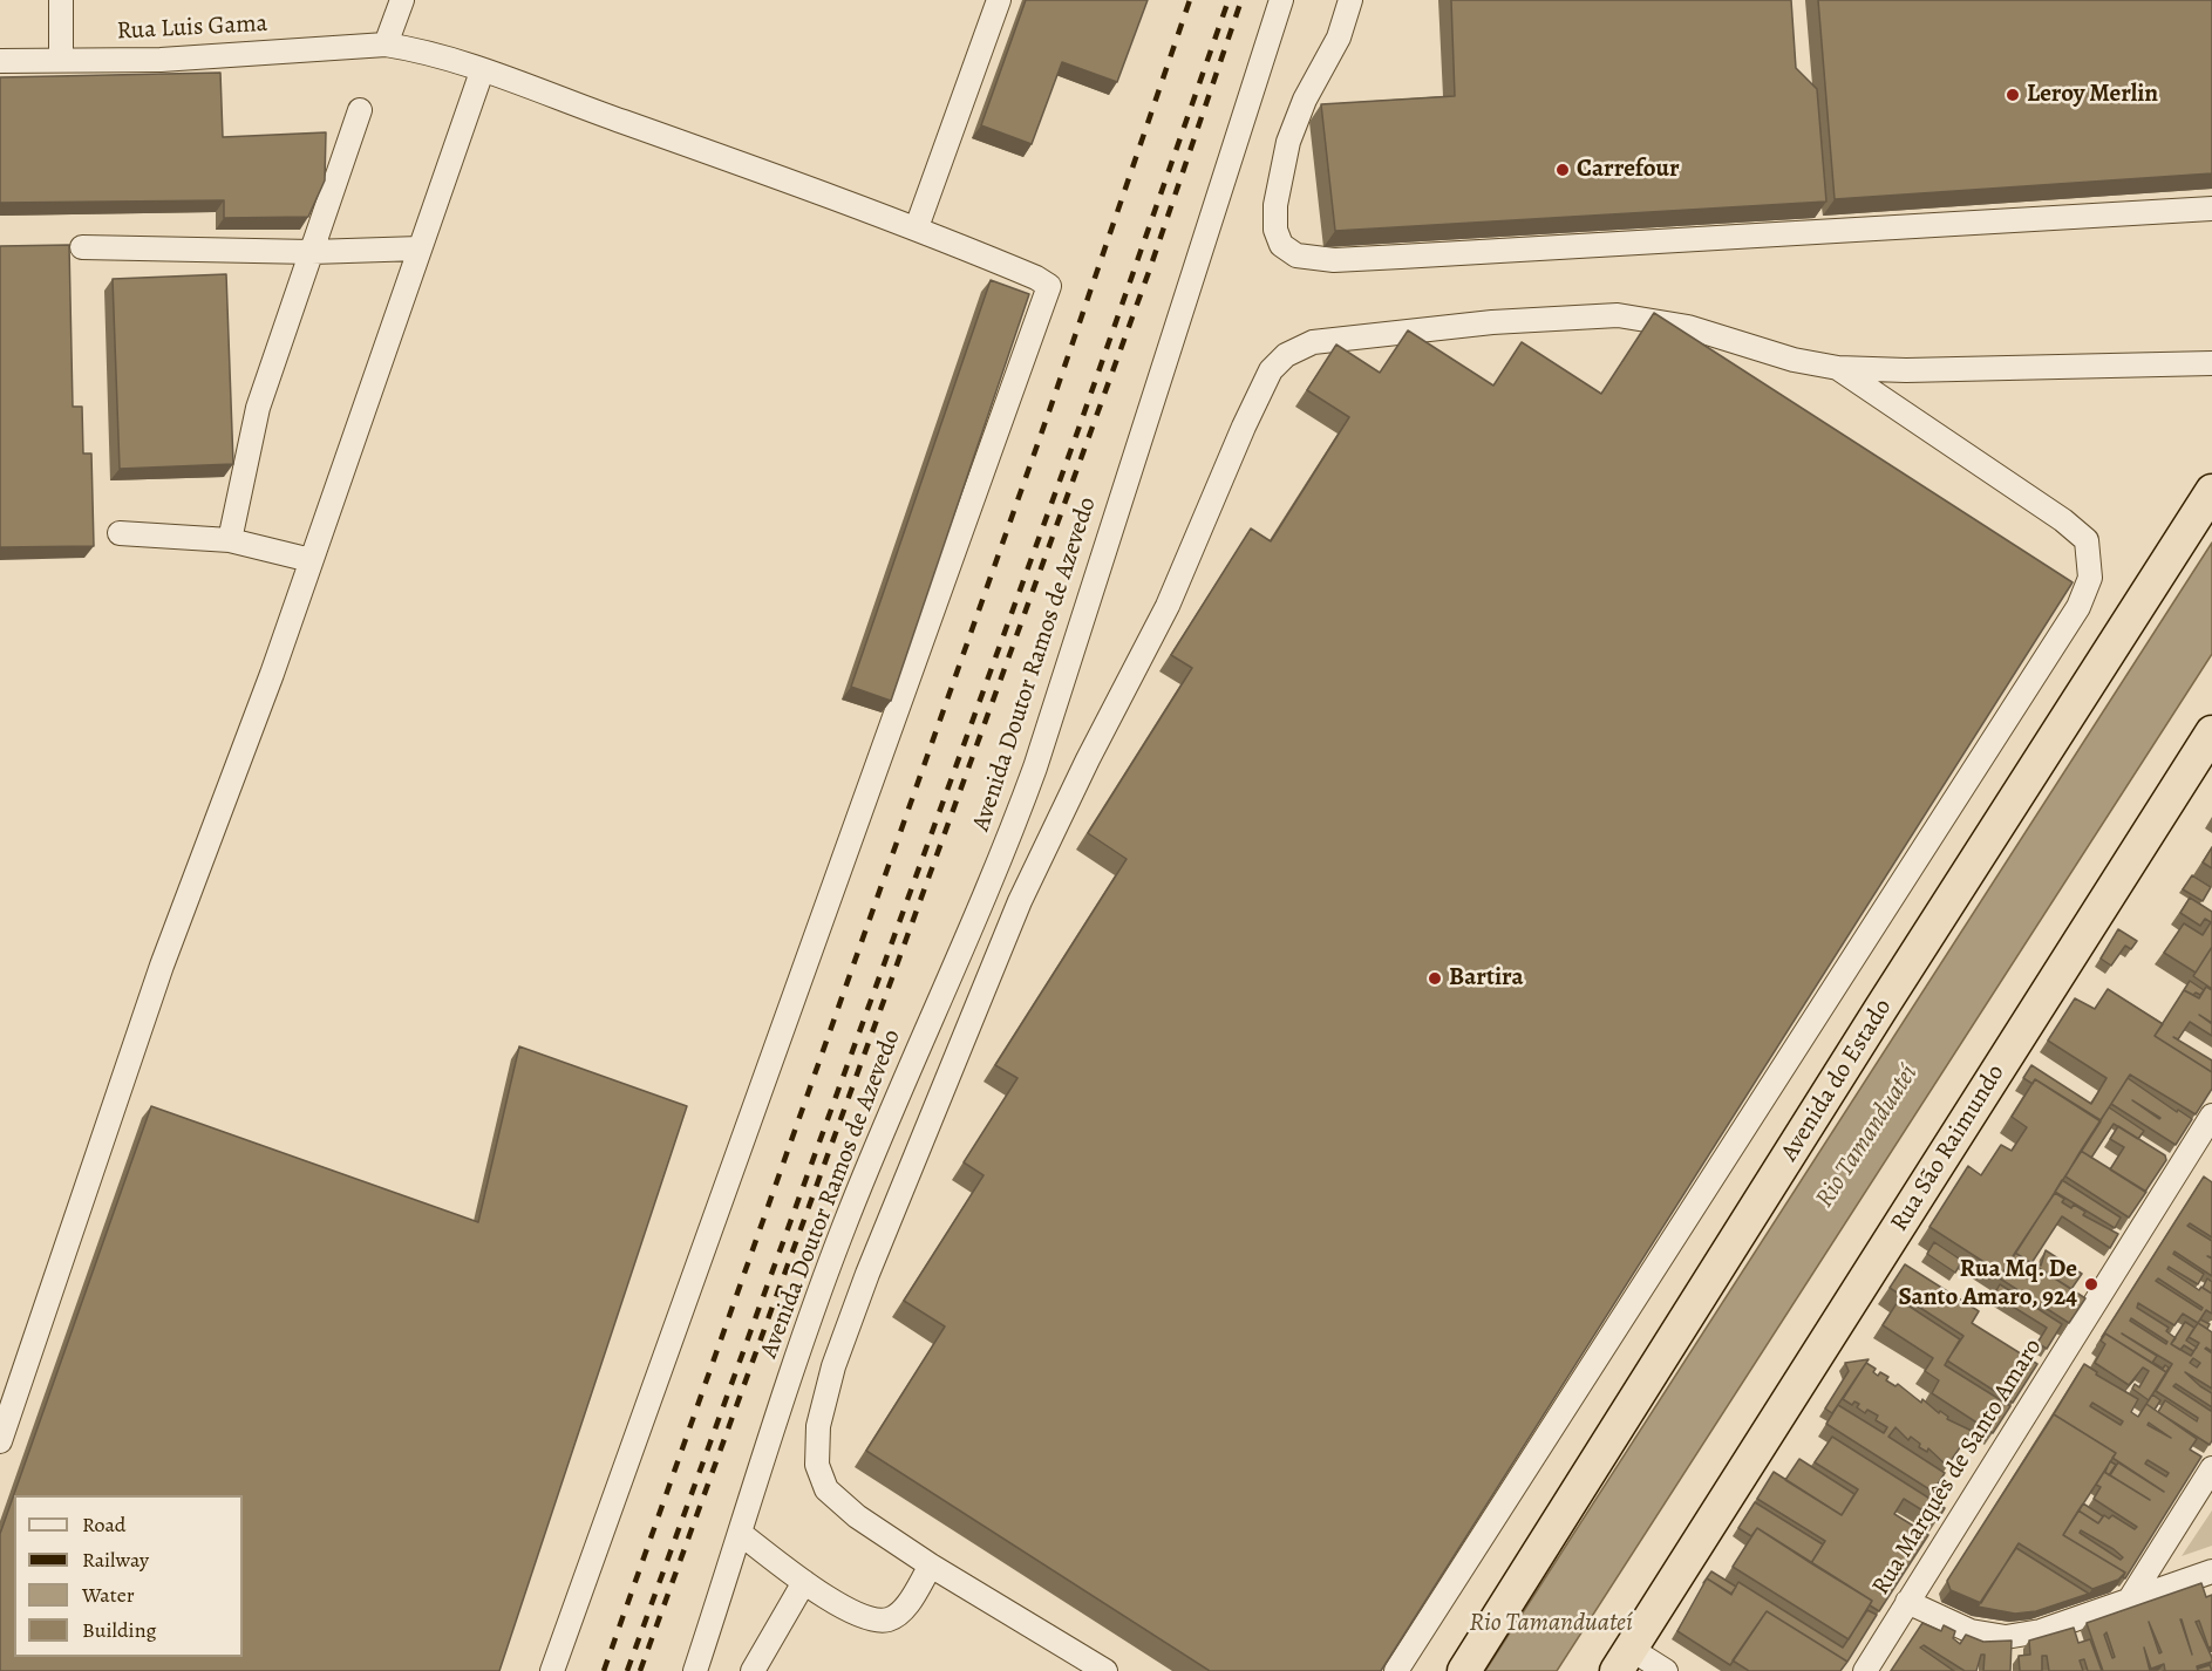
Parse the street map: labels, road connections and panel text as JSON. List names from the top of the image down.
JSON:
{
  "streets": {
    "highway": ["Avenida do Estado", "Rua São Raimundo"],
    "street": ["Rua Luis Gama", "Avenida Doutor Ramos de Azevedo", "Rua Marquês de Santo Amaro"]
  },
  "water": ["Rio Tamanduateí"],
  "places": [
    "Leroy Merlin",
    "Carrefour",
    "Bartira",
    "Rua Mq. De Santo Amaro, 924"
  ],
  "legend": [
    "Road",
    "Railway",
    "Water",
    "Building"
  ]
}
